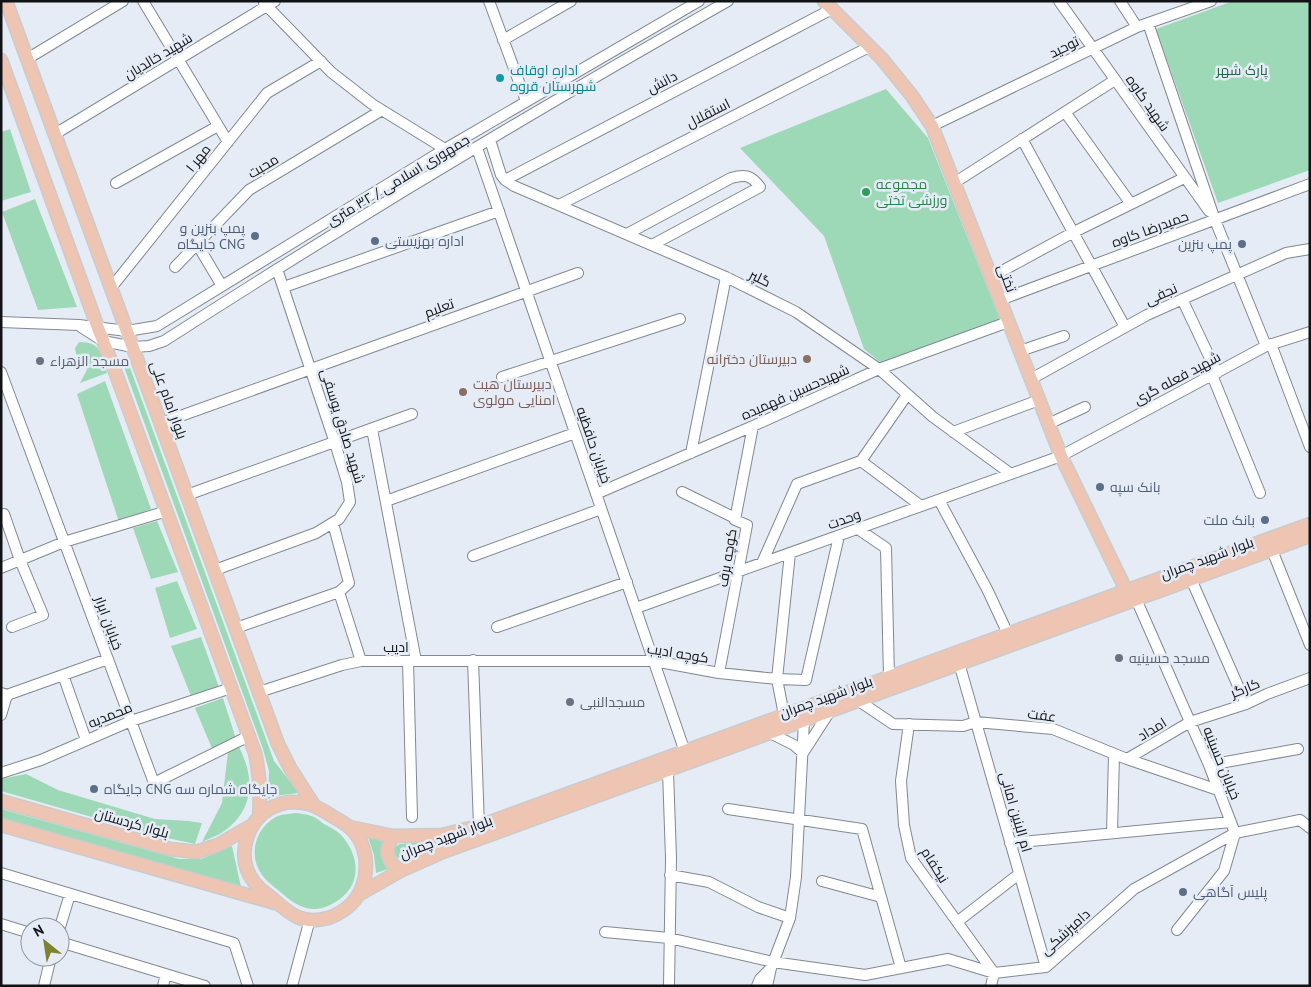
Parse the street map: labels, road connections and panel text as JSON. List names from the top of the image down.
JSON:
{
  "streets": {
    "main road": [
      "تختی",
      "بلوار امام علی",
      "بلوار شهید چمران",
      "بلوار کردستان"
    ],
    "street": [
      "توحید",
      "شهید خالدیان",
      "دانش",
      "شهید کاوه",
      "استقلال",
      "مهر ۱",
      "محبت",
      "جمهوری اسلامی / ۳۲ متری",
      "حمیدرضا کاوه",
      "گلپر",
      "نجفی",
      "تعلیم",
      "شهید فعله گری",
      "شهیدحسین فهمیده",
      "شهید صادق یوسفی",
      "خیابان حافظیه",
      "وحدت",
      "کوچه برف",
      "خیابان ابرار",
      "ادیب",
      "کوچه ادیب",
      "کارگر",
      "محمدیه",
      "عفت",
      "امداد",
      "خیابان حسینیه",
      "ام البنین امانی",
      "نیکفام",
      "دامپزشکی"
    ]
  },
  "crossings": [
    ["توحید", "شهید کاوه"],
    ["توحید", "تختی"],
    ["شهید خالدیان", "بلوار امام علی"],
    ["دانش", "گلپر"],
    ["دانش", "تختی"],
    ["شهید کاوه", "حمیدرضا کاوه"],
    ["استقلال", "گلپر"],
    ["استقلال", "تختی"],
    ["مهر ۱", "بلوار امام علی"],
    ["جمهوری اسلامی / ۳۲ متری", "بلوار امام علی"],
    ["جمهوری اسلامی / ۳۲ متری", "شهید صادق یوسفی"],
    ["جمهوری اسلامی / ۳۲ متری", "خیابان حافظیه"],
    ["حمیدرضا کاوه", "تختی"],
    ["گلپر", "شهیدحسین فهمیده"],
    ["گلپر", "وحدت"],
    ["تختی", "نجفی"],
    ["تختی", "شهید فعله گری"],
    ["تختی", "شهیدحسین فهمیده"],
    ["تختی", "وحدت"],
    ["تختی", "بلوار شهید چمران"],
    ["تختی", "خیابان حسینیه"],
    ["تعلیم", "بلوار امام علی"],
    ["تعلیم", "شهید صادق یوسفی"],
    ["تعلیم", "خیابان حافظیه"],
    ["شهید فعله گری", "وحدت"],
    ["شهیدحسین فهمیده", "خیابان حافظیه"],
    ["شهیدحسین فهمیده", "کوچه برف"],
    ["بلوار امام علی", "شهید صادق یوسفی"],
    ["بلوار امام علی", "بلوار شهید چمران"],
    ["بلوار امام علی", "ادیب"],
    ["بلوار امام علی", "بلوار کردستان"],
    ["خیابان حافظیه", "وحدت"],
    ["خیابان حافظیه", "بلوار شهید چمران"],
    ["خیابان حافظیه", "کوچه ادیب"],
    ["وحدت", "کوچه برف"],
    ["وحدت", "کوچه ادیب"],
    ["کوچه برف", "کوچه ادیب"],
    ["بلوار شهید چمران", "عفت"],
    ["بلوار شهید چمران", "خیابان حسینیه"],
    ["بلوار شهید چمران", "ام البنین امانی"],
    ["بلوار شهید چمران", "بلوار کردستان"],
    ["خیابان ابرار", "محمدیه"],
    ["ادیب", "کوچه ادیب"],
    ["کارگر", "امداد"],
    ["کارگر", "خیابان حسینیه"],
    ["عفت", "امداد"],
    ["عفت", "خیابان حسینیه"],
    ["عفت", "ام البنین امانی"],
    ["عفت", "نیکفام"],
    ["امداد", "خیابان حسینیه"],
    ["خیابان حسینیه", "دامپزشکی"],
    ["ام البنین امانی", "دامپزشکی"],
    ["نیکفام", "دامپزشکی"]
  ],
  "parks": ["پارک شهر"],
  "places": [
    "اداره اوقاف شهرستان قروه",
    "مجموعه ورزشی تختی",
    "پمپ بنزین و جایگاه CNG",
    "اداره بهزیستی",
    "پمپ بنزین",
    "دبیرستان دخترانه",
    "مسجد الزهراء",
    "دبیرستان هیت امنایی مولوی",
    "بانک سپه",
    "بانک ملت",
    "مسجد حسینیه",
    "مسجدالنبی",
    "جایگاه CNG جایگاه شماره سه",
    "پلیس آگاهی"
  ],
  "north": "top left"
}
